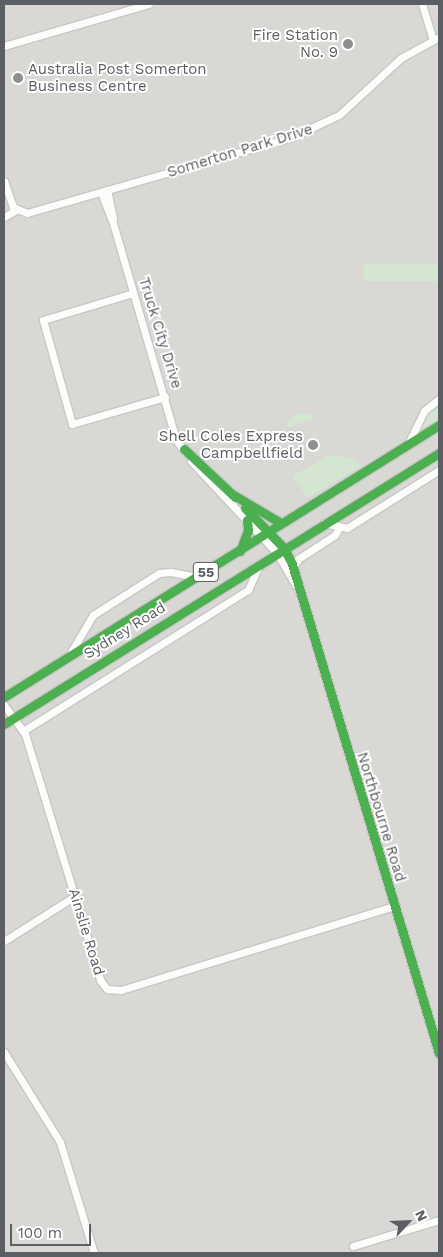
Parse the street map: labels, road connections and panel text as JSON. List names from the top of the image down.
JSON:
{
  "streets": {
    "main road": [
      "Truck City Drive",
      "55",
      "Sydney Road",
      "Northbourne Road"
    ],
    "street": ["Somerton Park Drive", "Ainslie Road"]
  },
  "crossings": [
    ["Somerton Park Drive", "Truck City Drive"],
    ["Truck City Drive", "Sydney Road"],
    ["Truck City Drive", "Northbourne Road"],
    ["Sydney Road", "Northbourne Road"],
    ["Sydney Road", "Ainslie Road"],
    ["Northbourne Road", "Ainslie Road"]
  ],
  "places": ["Fire Station No. 9", "Australia Post Somerton Business Centre", "Shell Coles Express Campbellfield"],
  "scale_bar": "100 m",
  "north": "top right"
}
